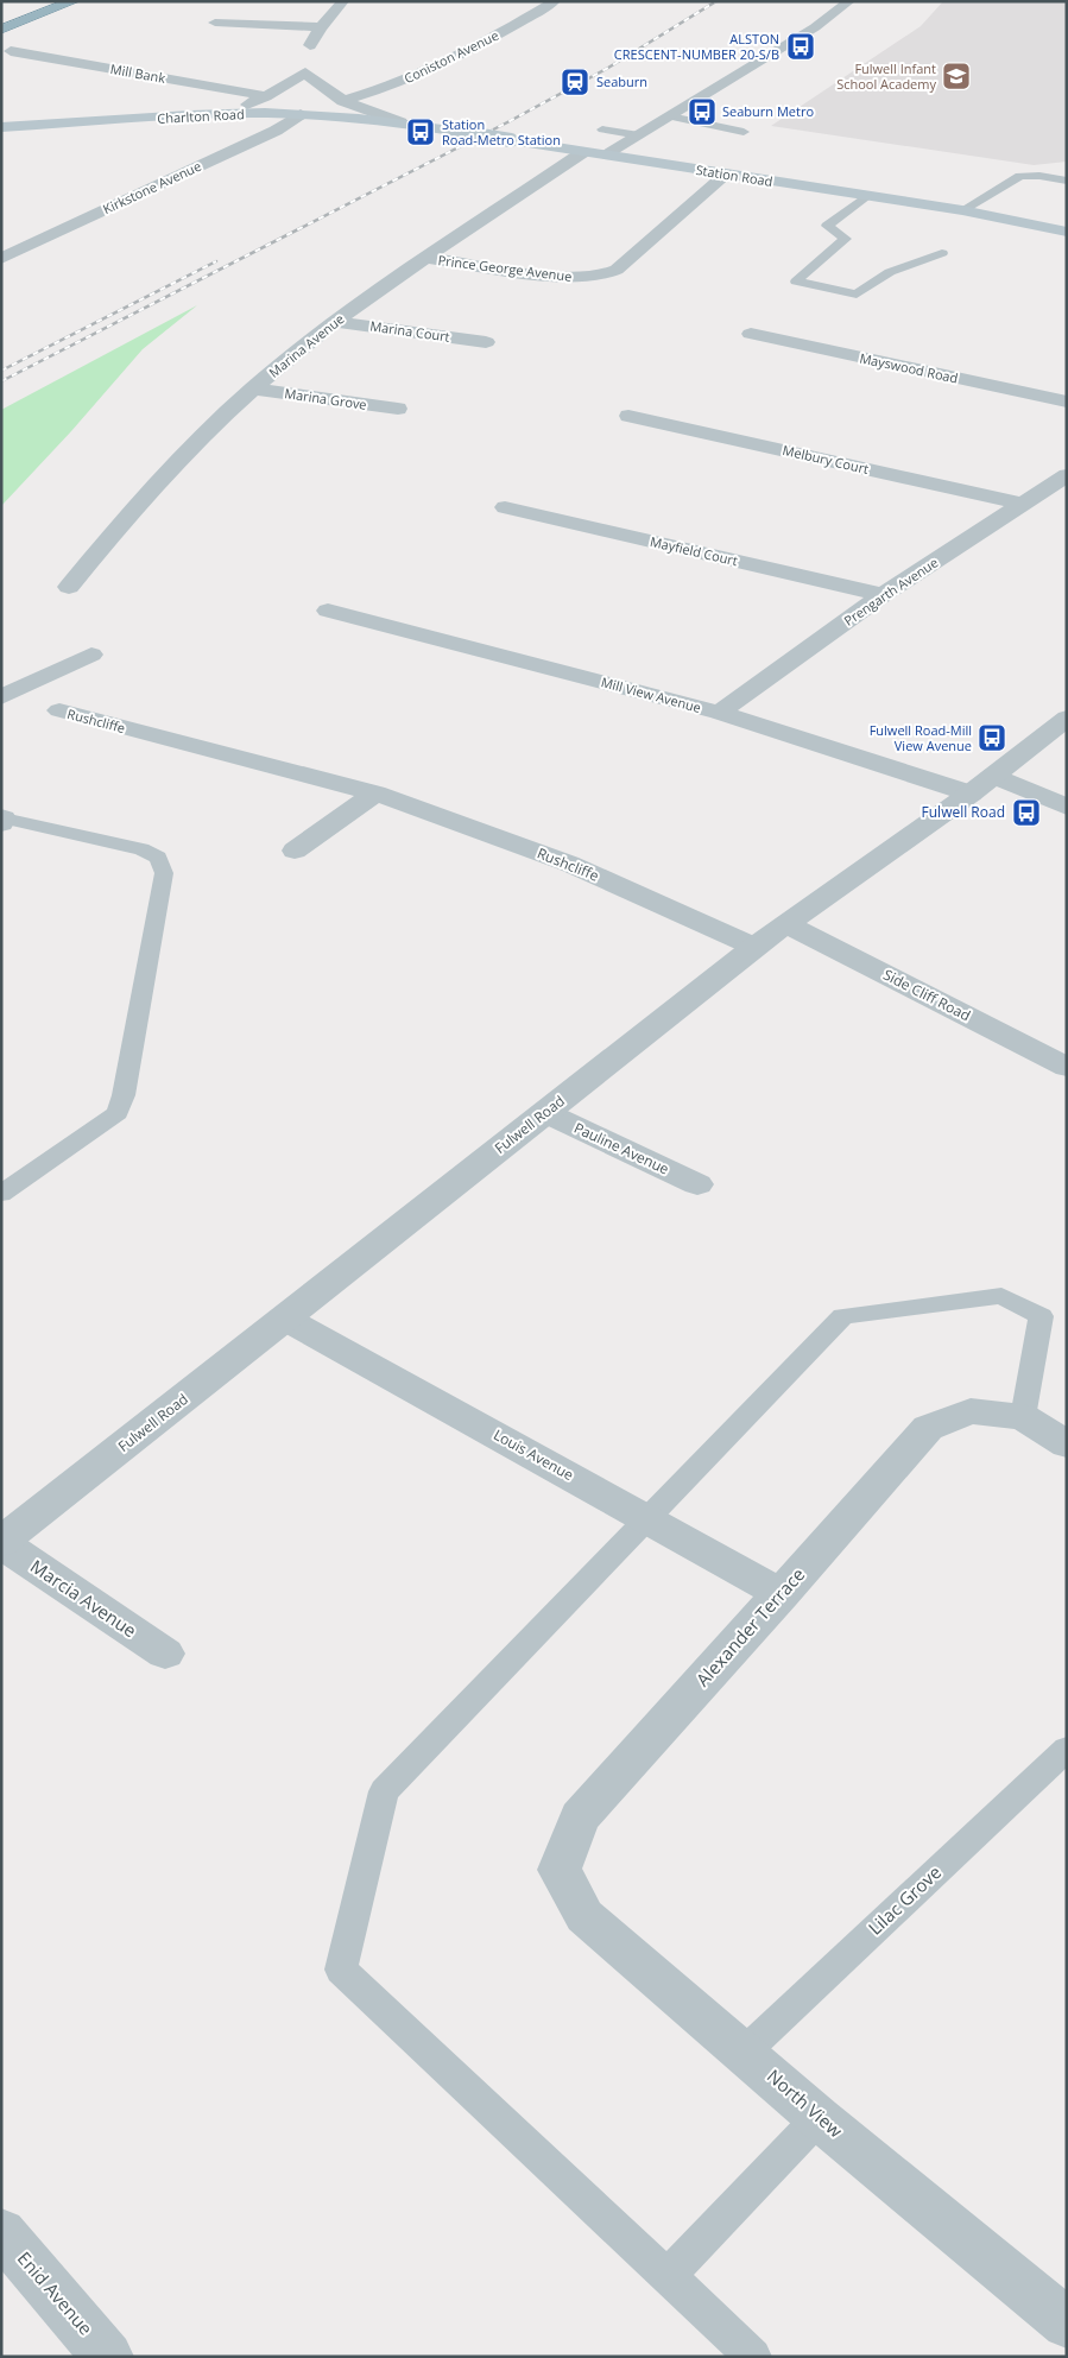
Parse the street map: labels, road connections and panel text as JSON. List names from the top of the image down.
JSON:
{
  "streets": {
    "main road": ["Charlton Road", "Station Road"],
    "street": [
      "Coniston Avenue",
      "Mill Bank",
      "Kirkstone Avenue",
      "Prince George Avenue",
      "Marina Court",
      "Marina Avenue",
      "Mayswood Road",
      "Marina Grove",
      "Melbury Court",
      "Mayfield Court",
      "Prengarth Avenue",
      "Mill View Avenue",
      "Rushcliffe",
      "Side Cliff Road",
      "Fulwell Road",
      "Pauline Avenue",
      "Louis Avenue",
      "Marcia Avenue",
      "Alexander Terrace",
      "North View",
      "Enid Avenue"
    ],
    "lane": ["Lilac Grove"]
  },
  "crossings": [
    ["Charlton Road", "Station Road"],
    ["Charlton Road", "Kirkstone Avenue"],
    ["Station Road", "Prince George Avenue"],
    ["Station Road", "Marina Avenue"],
    ["Prince George Avenue", "Marina Avenue"],
    ["Marina Court", "Marina Avenue"],
    ["Marina Avenue", "Marina Grove"],
    ["Melbury Court", "Prengarth Avenue"],
    ["Mayfield Court", "Prengarth Avenue"],
    ["Prengarth Avenue", "Mill View Avenue"],
    ["Mill View Avenue", "Fulwell Road"],
    ["Rushcliffe", "Fulwell Road"],
    ["Side Cliff Road", "Fulwell Road"],
    ["Fulwell Road", "Pauline Avenue"],
    ["Fulwell Road", "Louis Avenue"],
    ["Fulwell Road", "Marcia Avenue"],
    ["Louis Avenue", "Alexander Terrace"],
    ["Alexander Terrace", "North View"],
    ["Lilac Grove", "North View"]
  ],
  "places": {
    "bus stop": [
      "ALSTON CRESCENT-NUMBER 20-S/B",
      "Seaburn Metro",
      "Station Road-Metro Station",
      "Fulwell Road-Mill View Avenue",
      "Fulwell Road"
    ],
    "school or university": ["Fulwell Infant School Academy"],
    "station": ["Seaburn"]
  }
}
